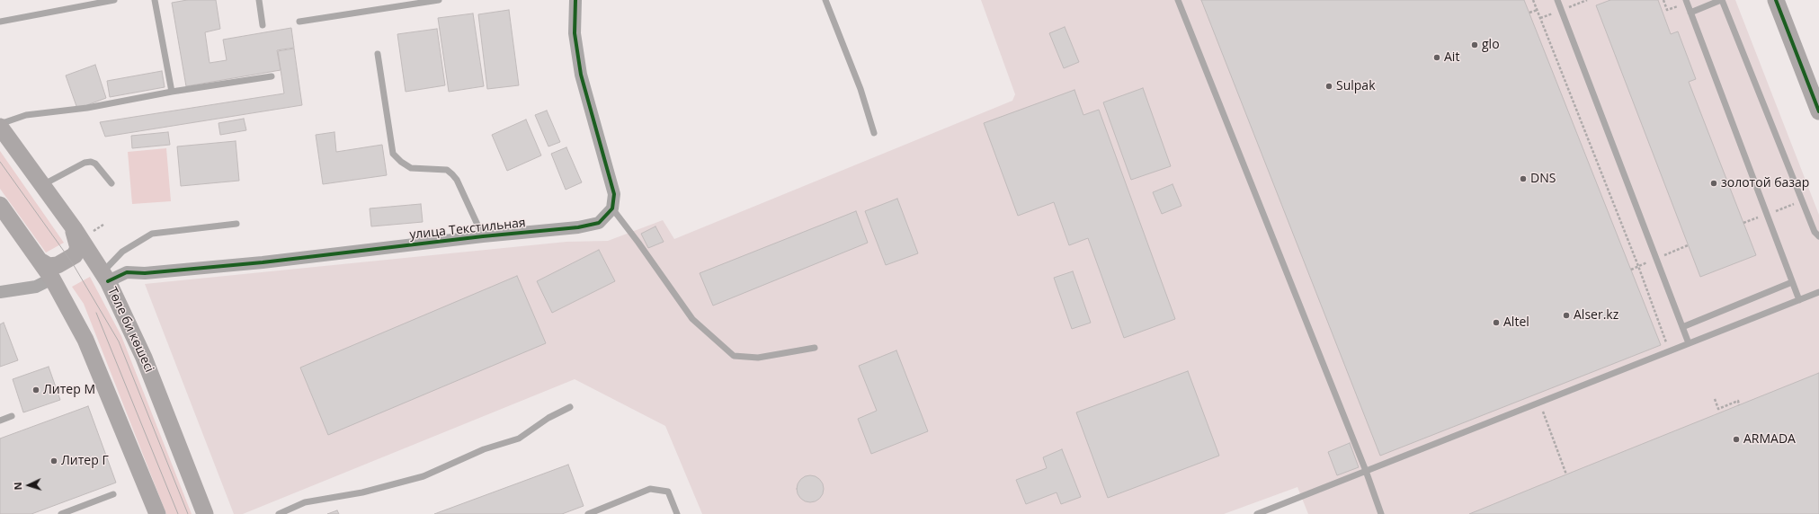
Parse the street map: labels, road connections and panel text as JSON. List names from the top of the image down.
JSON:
{
  "streets": {
    "main road": ["Төле би көшесі"],
    "street": ["улица Текстильная"]
  },
  "crossings": [
    ["улица Текстильная", "Төле би көшесі"]
  ],
  "places": [
    "glo",
    "Ait",
    "Sulpak",
    "DNS",
    "золотой базар",
    "Alser.kz",
    "Altel",
    "Литер М",
    "ARMADA",
    "Литер Г"
  ],
  "north": "left"
}
